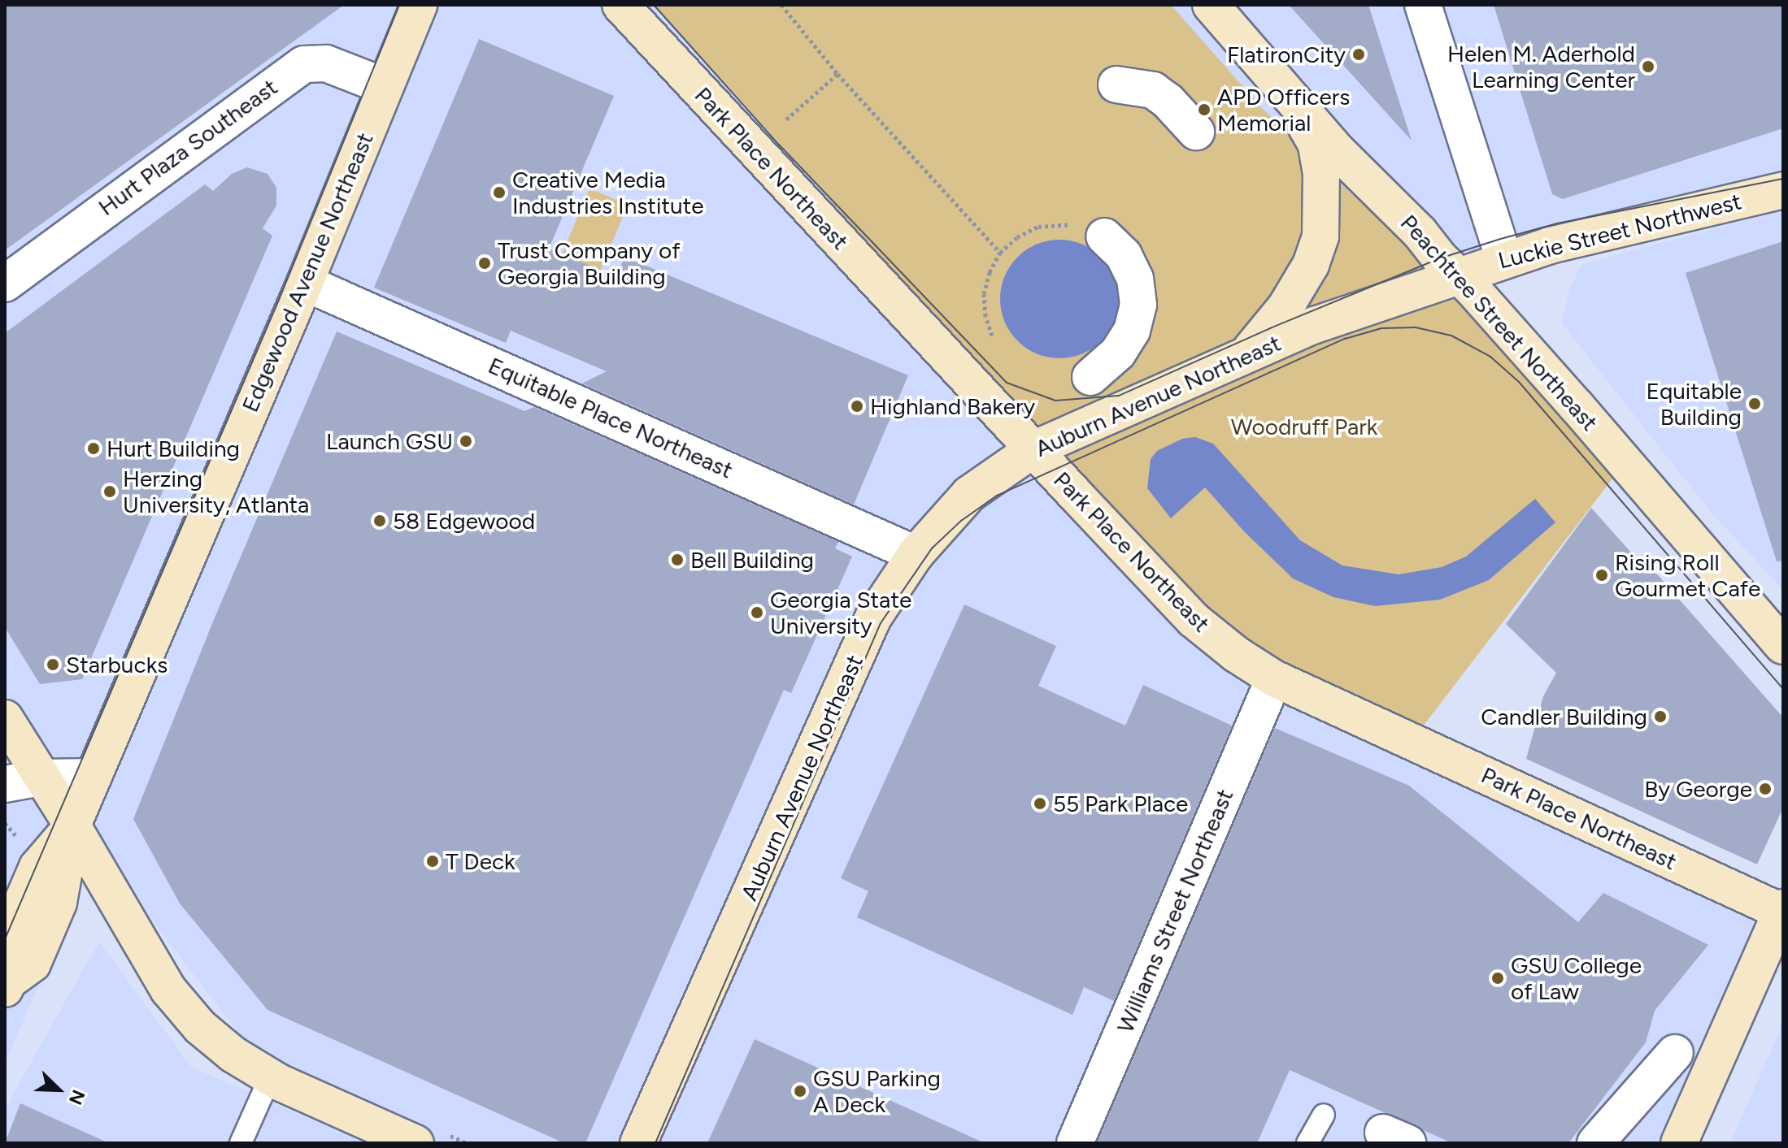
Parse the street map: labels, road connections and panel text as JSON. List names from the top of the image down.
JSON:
{
  "streets": {
    "street": [
      "Hurt Plaza Southeast",
      "Park Place Northeast",
      "Luckie Street Northwest",
      "Edgewood Avenue Northeast",
      "Peachtree Street Northeast",
      "Auburn Avenue Northeast",
      "Equitable Place Northeast",
      "Williams Street Northeast"
    ]
  },
  "crossings": [
    ["Hurt Plaza Southeast", "Edgewood Avenue Northeast"],
    ["Park Place Northeast", "Auburn Avenue Northeast"],
    ["Park Place Northeast", "Williams Street Northeast"],
    ["Luckie Street Northwest", "Peachtree Street Northeast"],
    ["Luckie Street Northwest", "Auburn Avenue Northeast"],
    ["Edgewood Avenue Northeast", "Equitable Place Northeast"],
    ["Peachtree Street Northeast", "Auburn Avenue Northeast"],
    ["Auburn Avenue Northeast", "Equitable Place Northeast"]
  ],
  "parks": ["Woodruff Park"],
  "places": [
    "FlatironCity",
    "Helen M. Aderhold Learning Center",
    "APD Officers Memorial",
    "Creative Media Industries Institute",
    "Trust Company of Georgia Building",
    "Equitable Building",
    "Highland Bakery",
    "Launch GSU",
    "Hurt Building",
    "Herzing University, Atlanta",
    "58 Edgewood",
    "Bell Building",
    "Rising Roll Gourmet Cafe",
    "Georgia State University",
    "Starbucks",
    "Candler Building",
    "By George",
    "55 Park Place",
    "T Deck",
    "GSU College of Law",
    "GSU Parking A Deck"
  ],
  "north": "bottom right"
}
